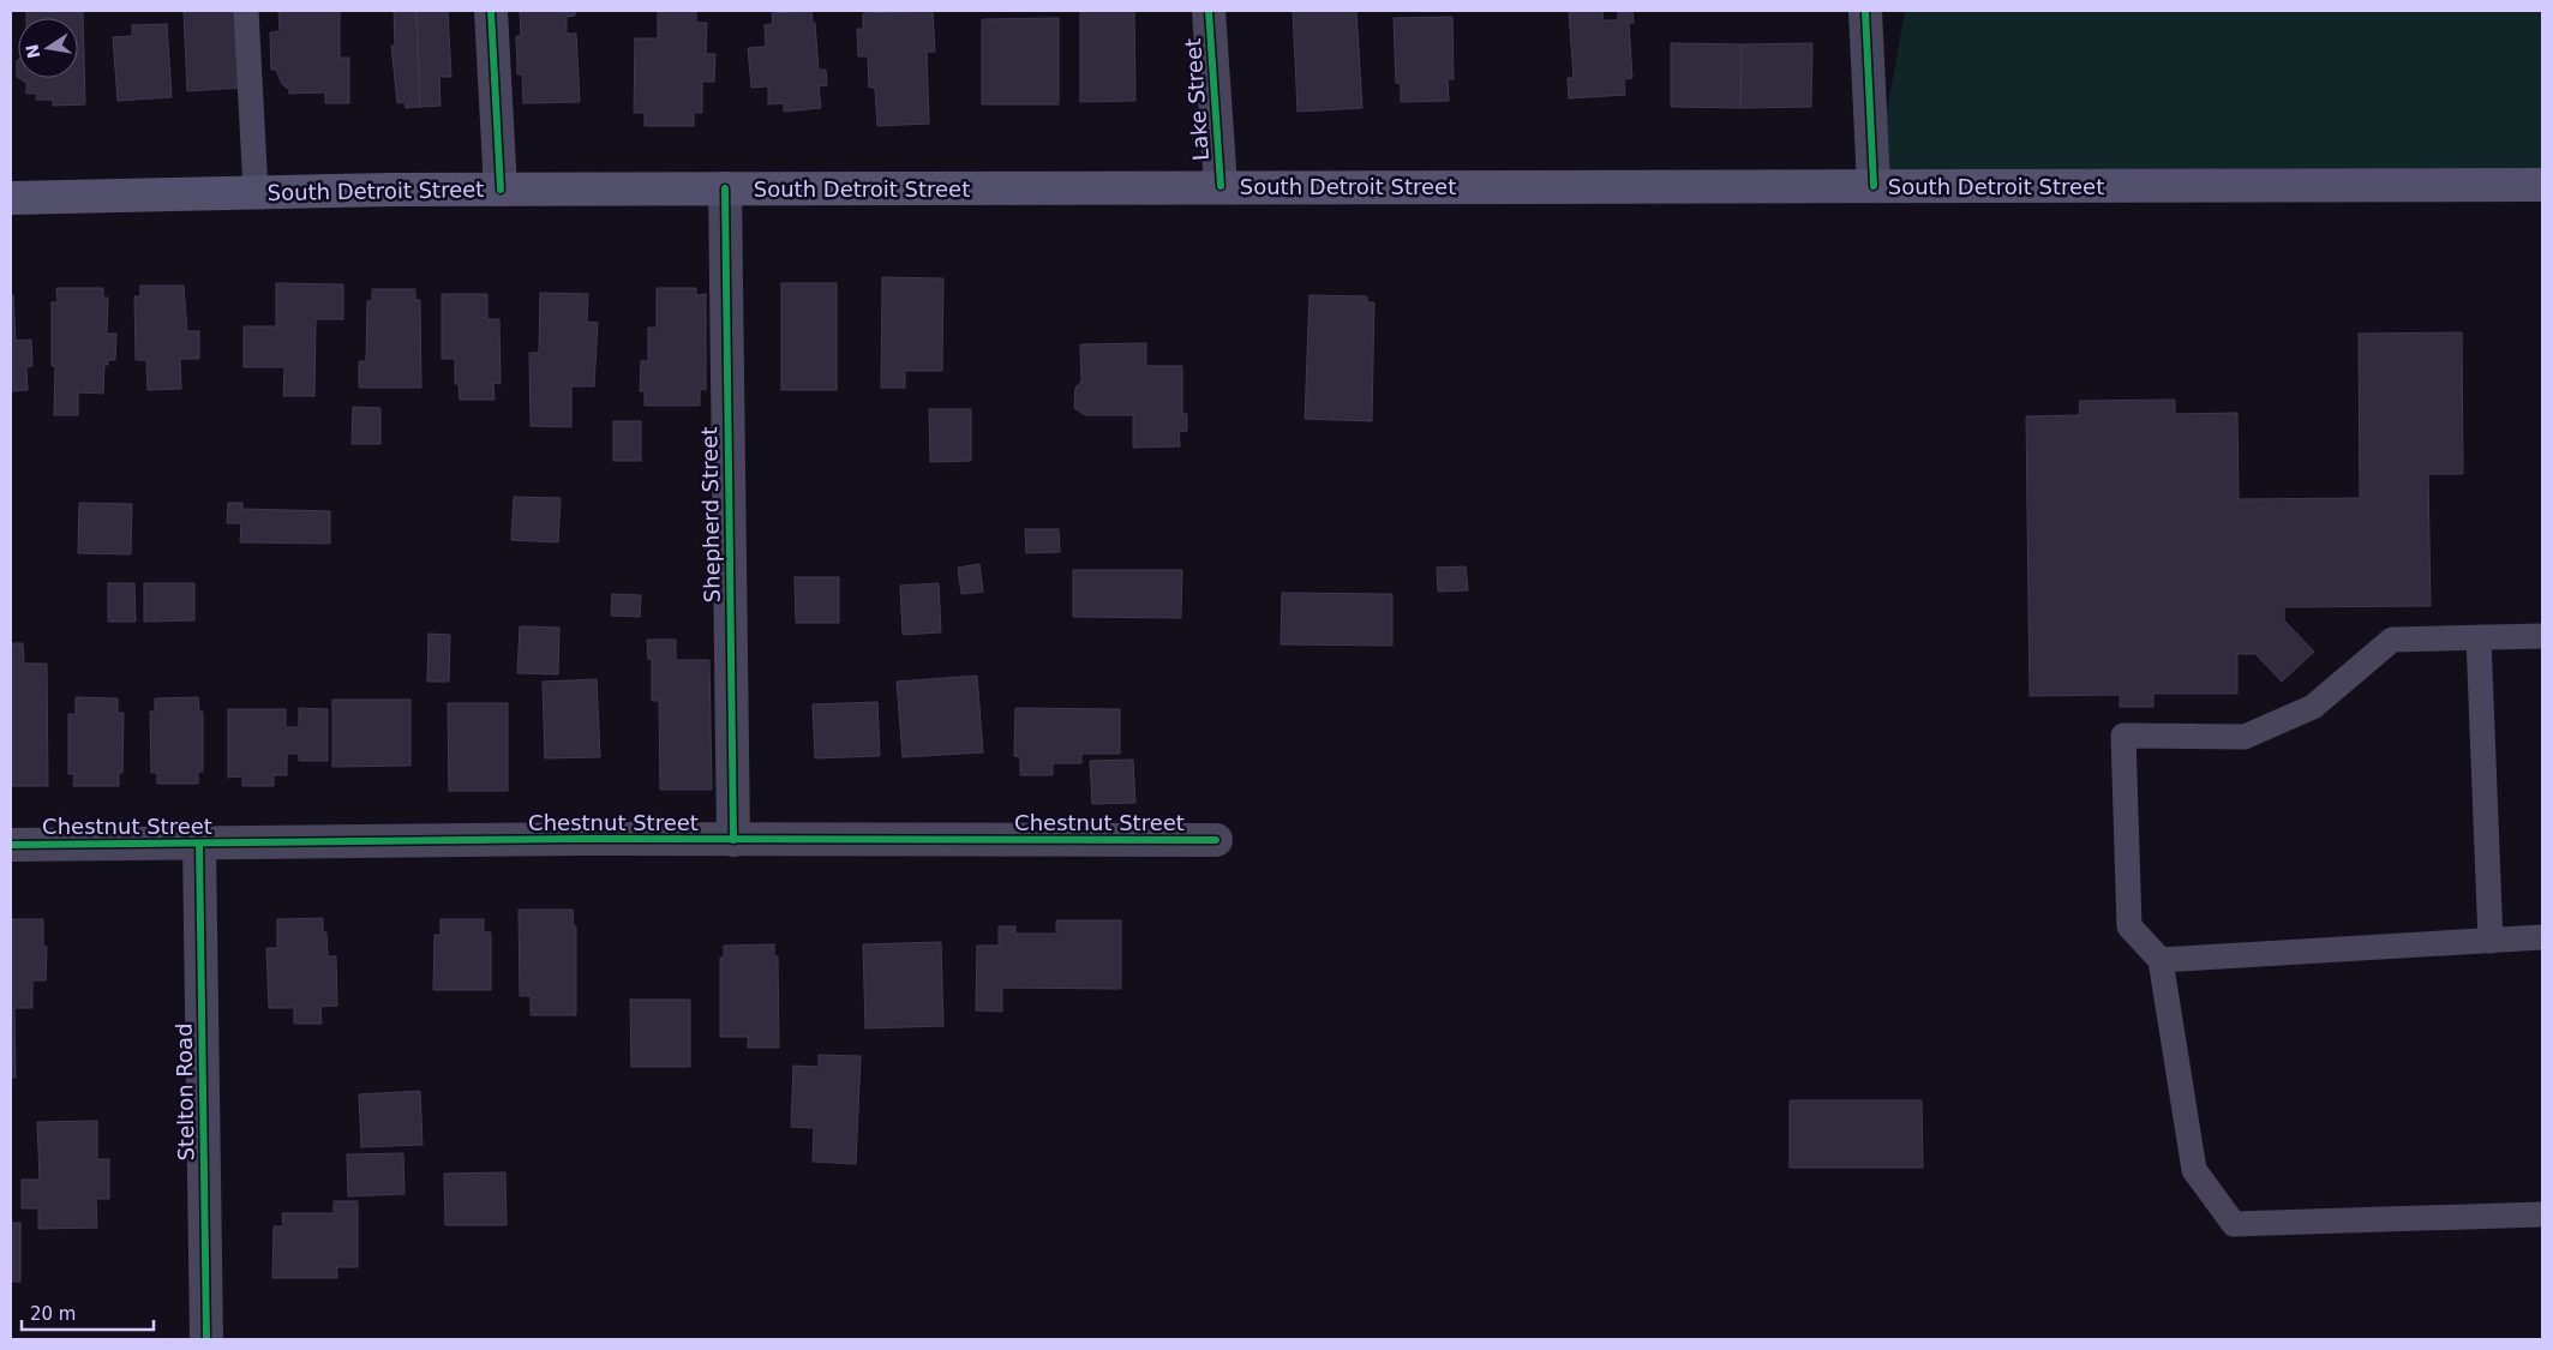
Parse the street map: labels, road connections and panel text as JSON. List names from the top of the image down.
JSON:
{
  "streets": {
    "main road": ["South Detroit Street"],
    "street": [
      "Lake Street",
      "Shepherd Street",
      "Chestnut Street",
      "Stelton Road"
    ]
  },
  "crossings": [
    ["Lake Street", "South Detroit Street"],
    ["South Detroit Street", "Shepherd Street"],
    ["Shepherd Street", "Chestnut Street"],
    ["Chestnut Street", "Stelton Road"]
  ],
  "scale_bar": "20 m",
  "north": "left"
}
